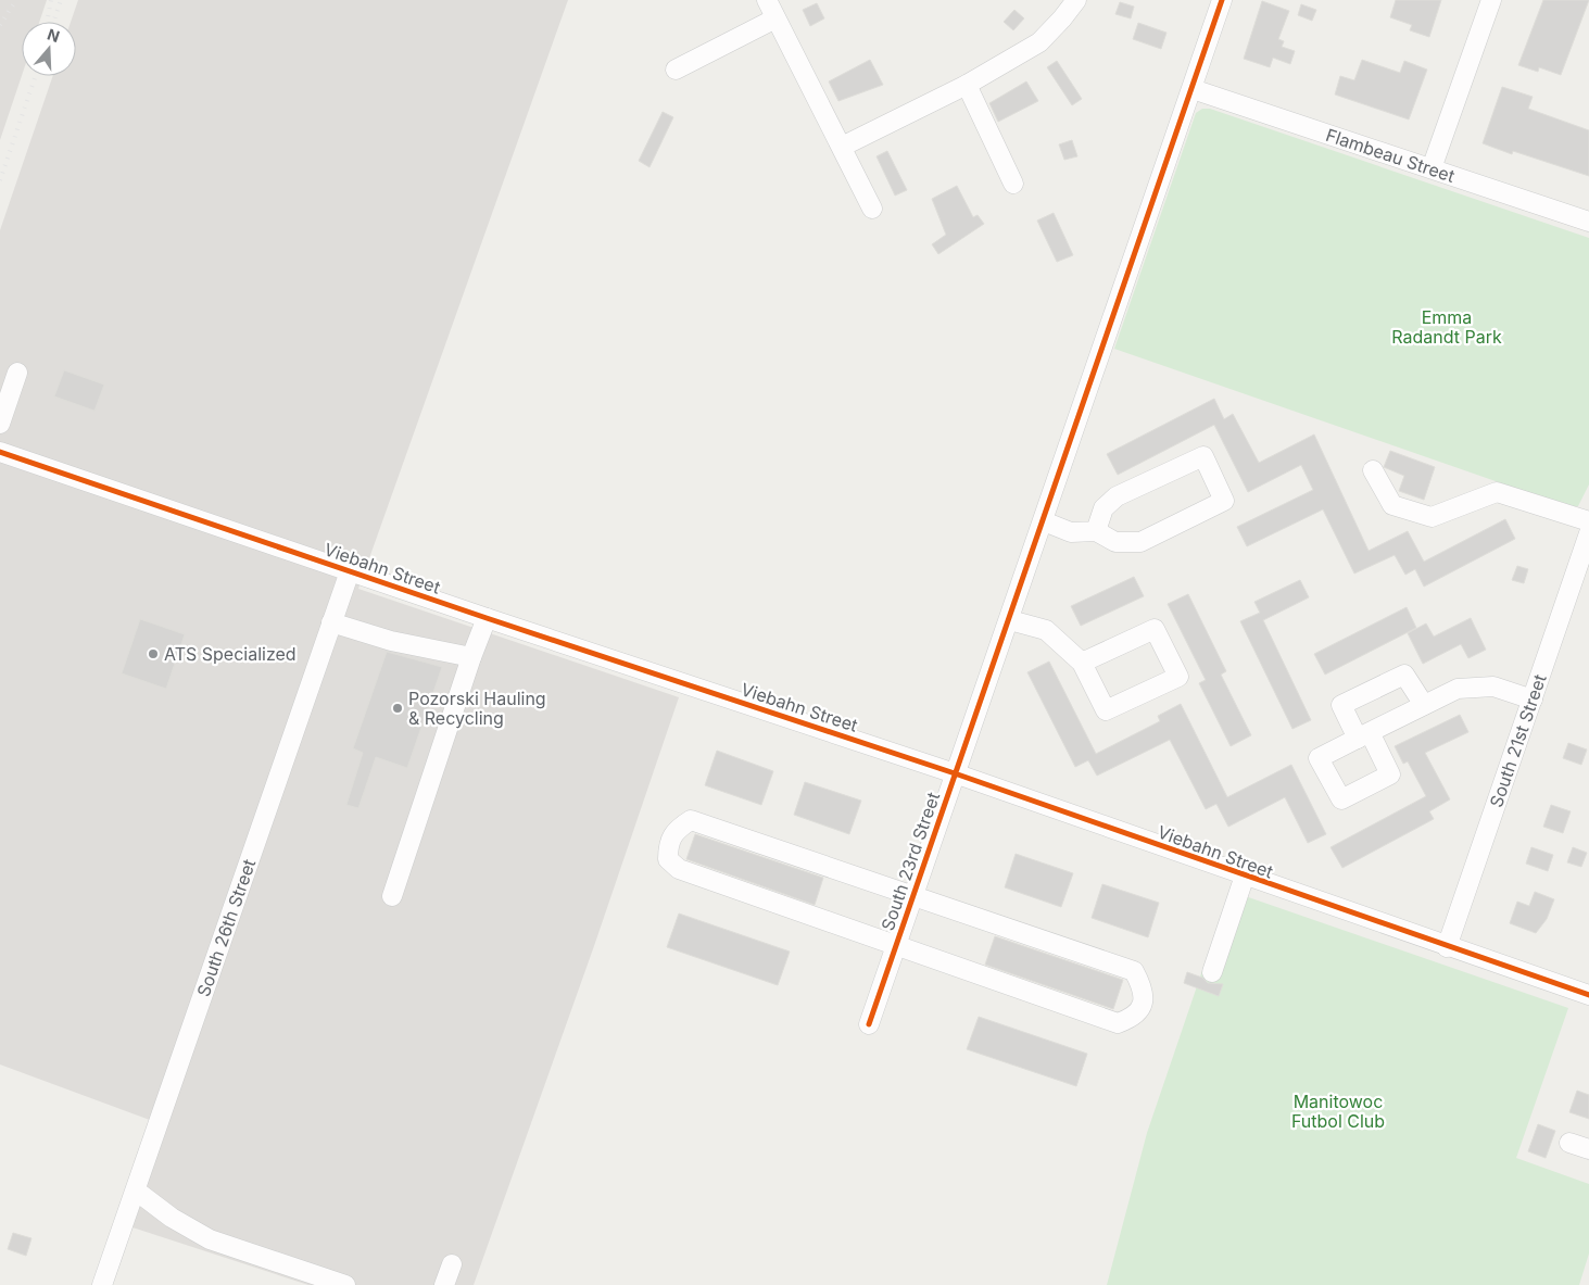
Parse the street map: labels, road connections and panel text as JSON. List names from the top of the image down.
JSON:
{
  "streets": {
    "street": [
      "Flambeau Street",
      "Viebahn Street",
      "South 21st Street",
      "South 23rd Street",
      "South 26th Street"
    ]
  },
  "crossings": [
    ["Flambeau Street", "South 23rd Street"],
    ["Viebahn Street", "South 21st Street"],
    ["Viebahn Street", "South 23rd Street"],
    ["Viebahn Street", "South 26th Street"]
  ],
  "parks": ["Emma Radandt Park", "Manitowoc Futbol Club"],
  "places": ["ATS Specialized", "Pozorski Hauling & Recycling"],
  "north": "top"
}
